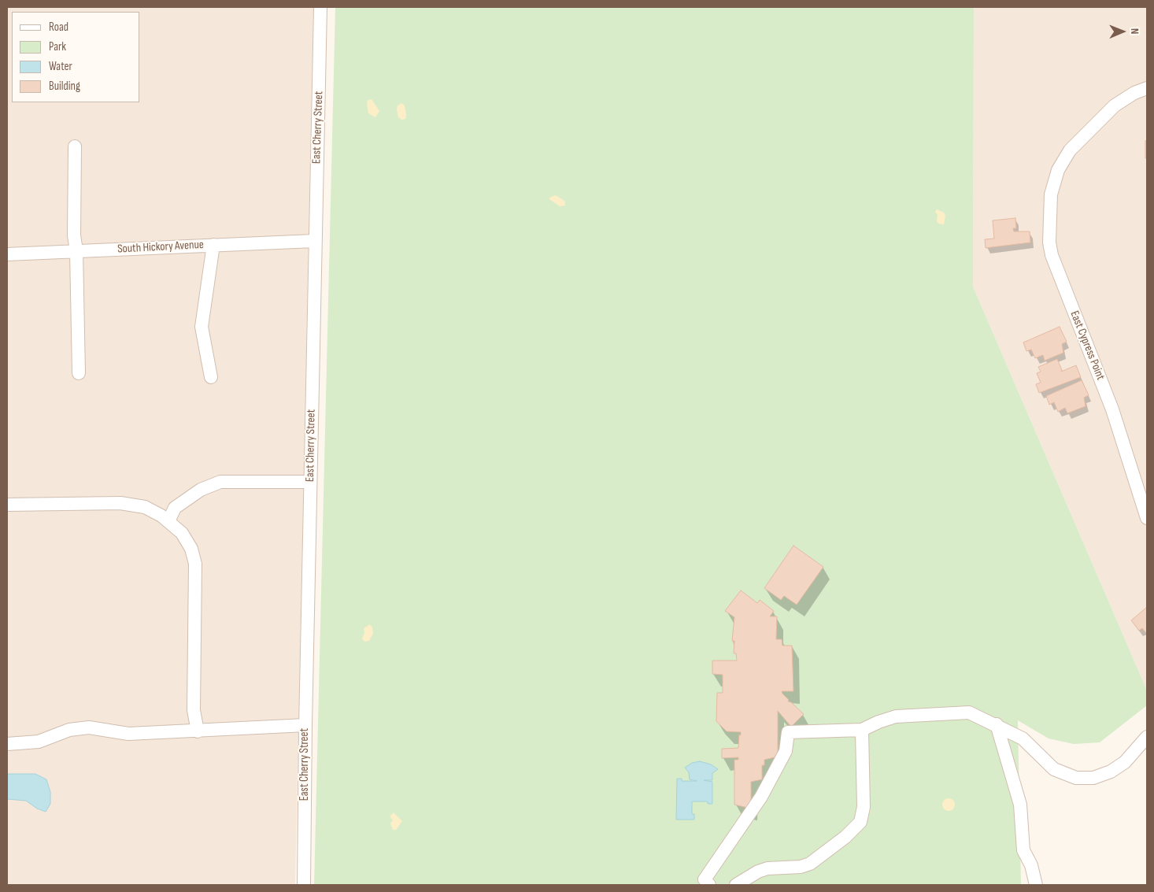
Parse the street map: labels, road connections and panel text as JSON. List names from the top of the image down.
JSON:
{
  "streets": {
    "street": ["East Cherry Street", "South Hickory Avenue", "East Cypress Point"]
  },
  "crossings": [
    ["East Cherry Street", "South Hickory Avenue"]
  ],
  "legend": [
    "Road",
    "Park",
    "Water",
    "Building"
  ],
  "north": "right"
}
